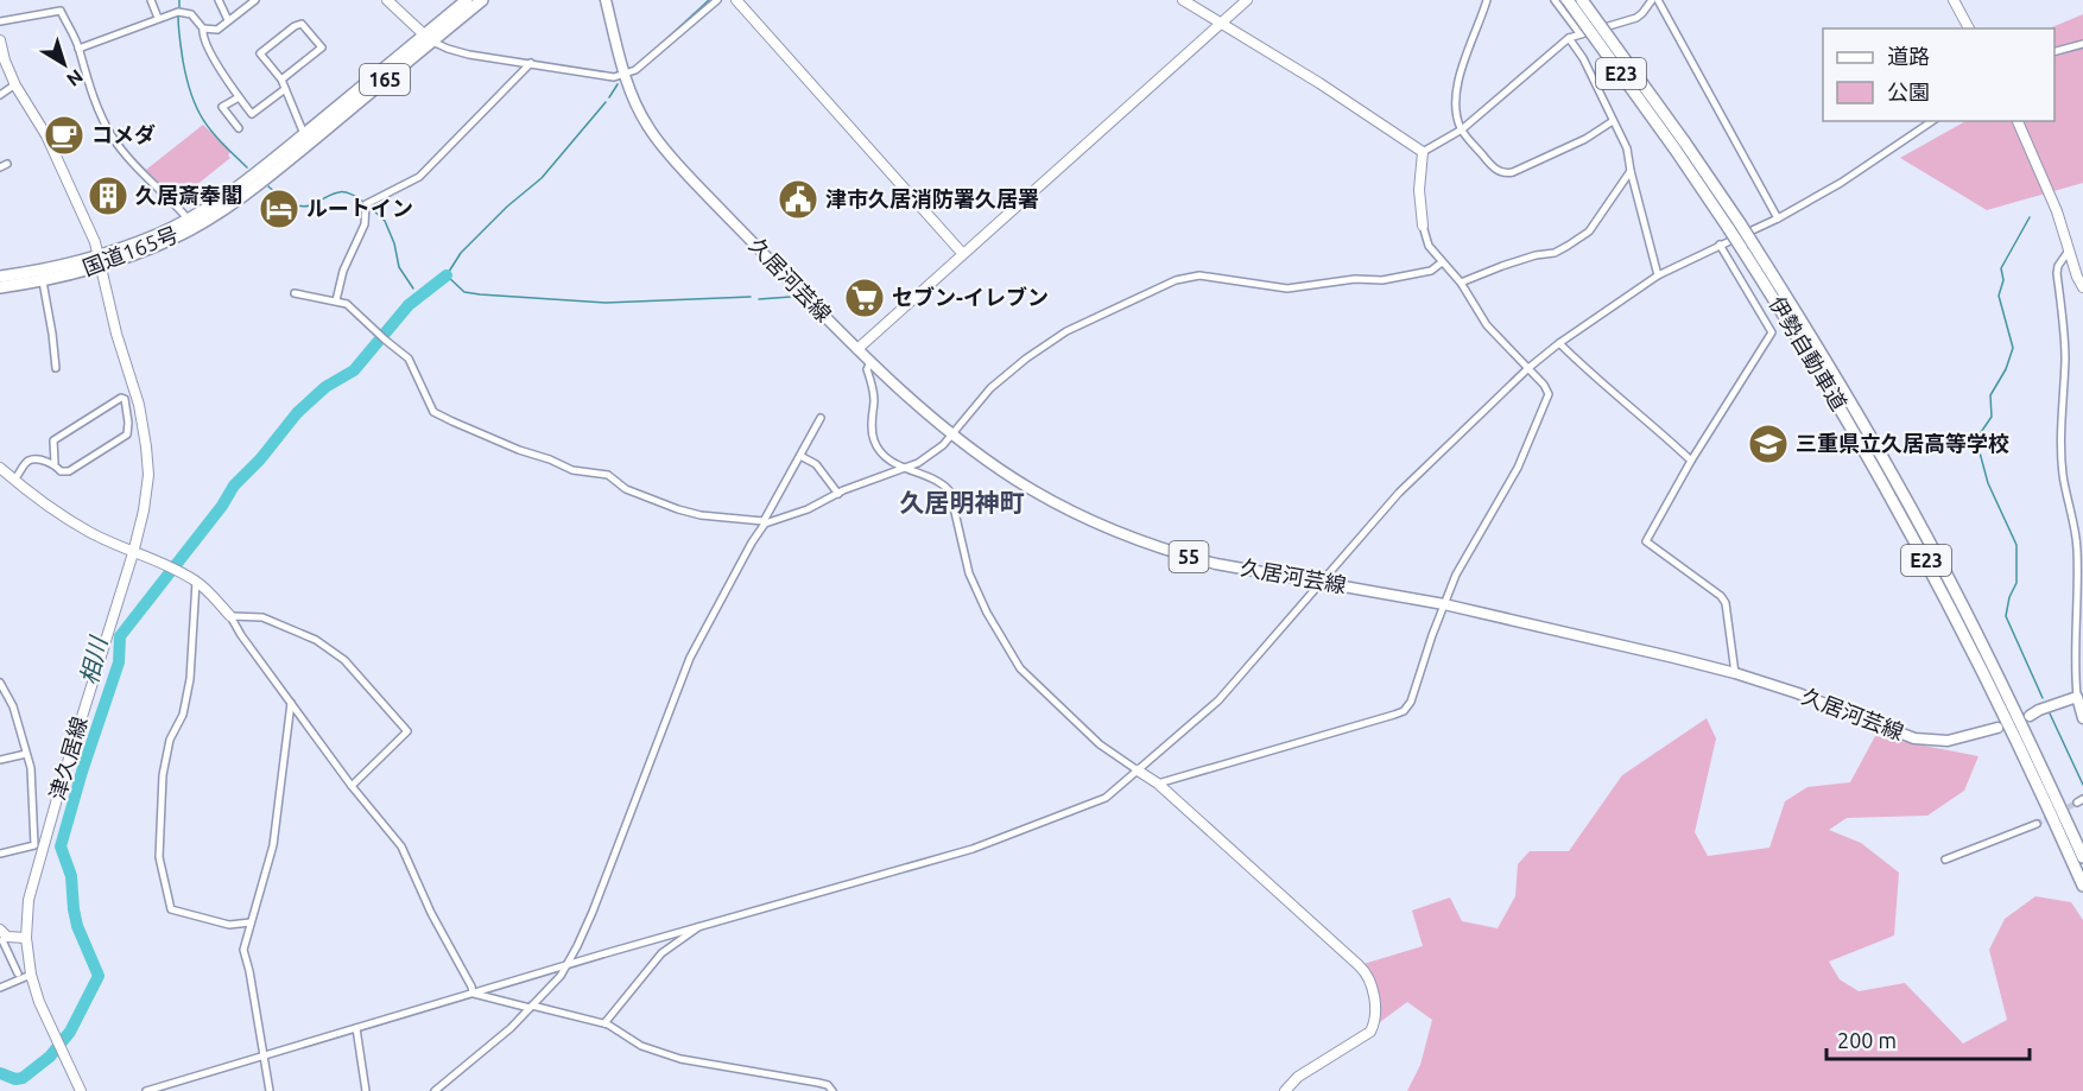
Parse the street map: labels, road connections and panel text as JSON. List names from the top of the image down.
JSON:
{
  "streets": {
    "highway": [
      "E23",
      "165",
      "国道165号",
      "伊勢自動車道"
    ],
    "main road": ["久居河芸線", "55"],
    "street": ["津久居線"]
  },
  "crossings": [
    ["国道165号", "津久居線"]
  ],
  "districts": ["久居明神町"],
  "water": ["相川"],
  "places": {
    "cafe": ["コメダ"],
    "building": ["久居斎奉閣"],
    "public building": ["津市久居消防署久居署"],
    "hotel": ["ルートイン"],
    "supermarket": ["セブン-イレブン"],
    "school or university": ["三重県立久居高等学校"]
  },
  "legend": ["道路", "公園"],
  "scale_bar": "200 m",
  "north": "bottom right"
}
